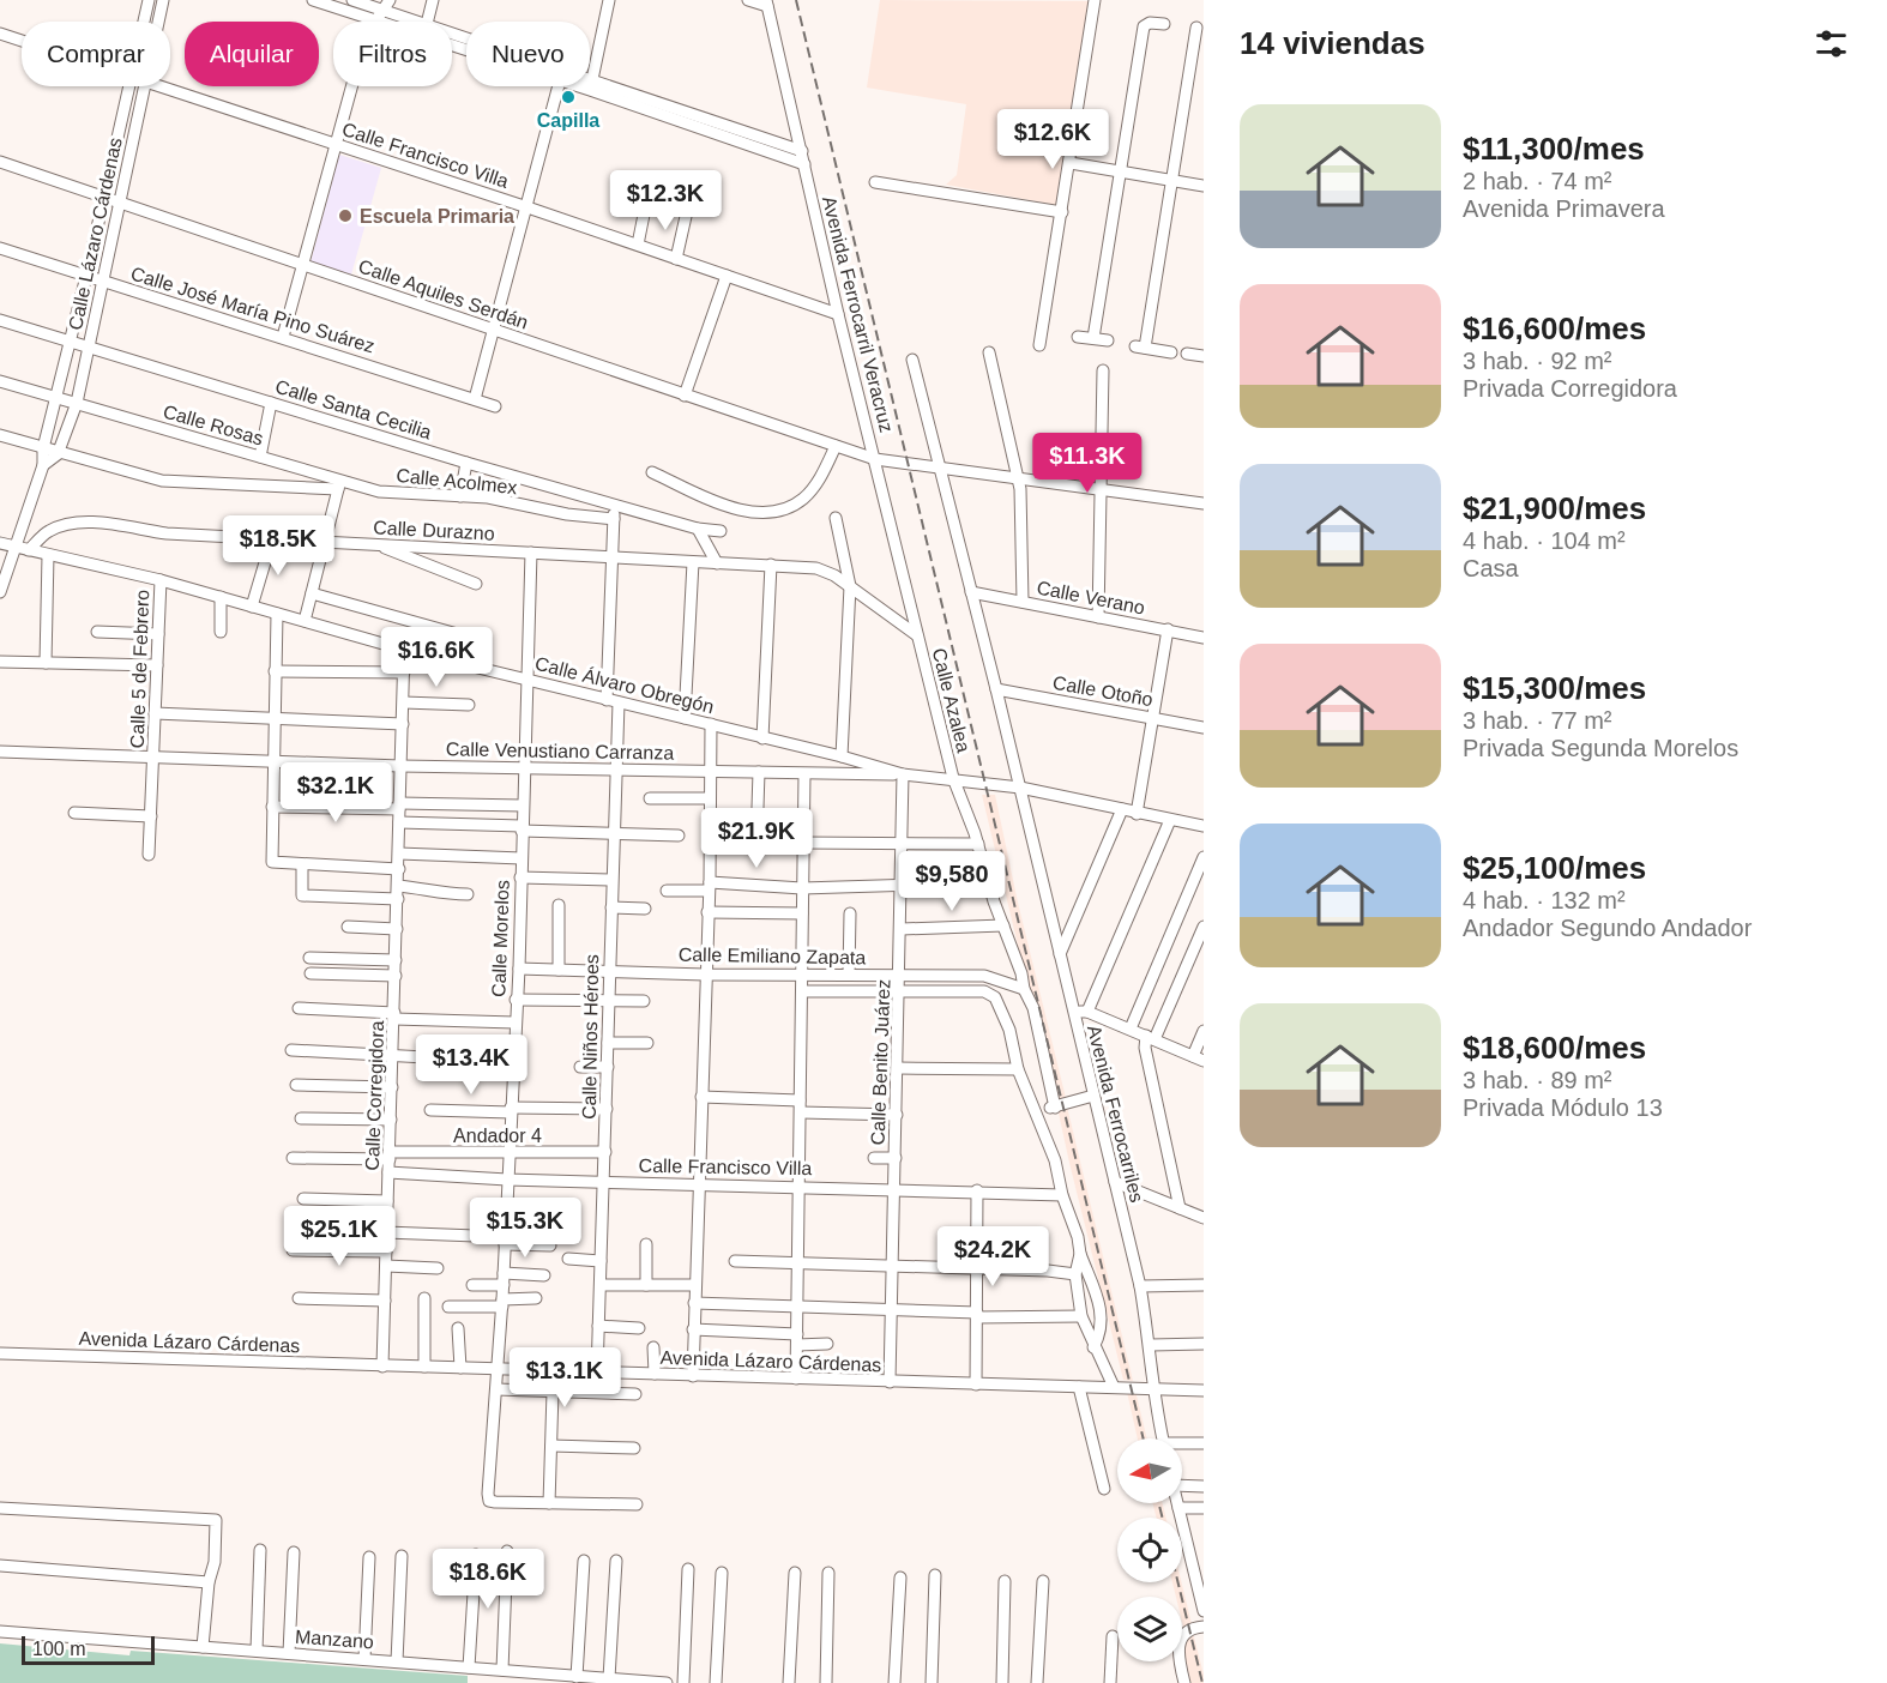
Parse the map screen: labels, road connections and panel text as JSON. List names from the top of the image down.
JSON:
{
  "streets": {
    "street": [
      "Calle Francisco Villa",
      "Calle Lázaro Cárdenas",
      "Calle Aquiles Serdán",
      "Calle José María Pino Suárez",
      "Avenida Ferrocarril Veracruz",
      "Calle Santa Cecilia",
      "Calle Rosas",
      "Calle Acolmex",
      "Calle Durazno",
      "Calle Verano",
      "Calle 5 de Febrero",
      "Calle Álvaro Obregón",
      "Calle Otoño",
      "Calle Azalea",
      "Calle Venustiano Carranza",
      "Calle Morelos",
      "Calle Emiliano Zapata",
      "Calle Niños Héroes",
      "Calle Benito Juárez",
      "Calle Corregidora",
      "Avenida Ferrocarriles",
      "Andador 4",
      "Avenida Lázaro Cárdenas",
      "Manzano"
    ]
  },
  "crossings": [
    ["Calle Francisco Villa", "Avenida Ferrocarril Veracruz"],
    ["Calle Francisco Villa", "Calle Morelos"],
    ["Calle Francisco Villa", "Calle Niños Héroes"],
    ["Calle Francisco Villa", "Calle Benito Juárez"],
    ["Calle Francisco Villa", "Calle Corregidora"],
    ["Calle Lázaro Cárdenas", "Calle Aquiles Serdán"],
    ["Calle Lázaro Cárdenas", "Calle José María Pino Suárez"],
    ["Calle Lázaro Cárdenas", "Calle Santa Cecilia"],
    ["Calle Lázaro Cárdenas", "Calle Rosas"],
    ["Calle Lázaro Cárdenas", "Calle Álvaro Obregón"],
    ["Calle Aquiles Serdán", "Avenida Ferrocarril Veracruz"],
    ["Calle Aquiles Serdán", "Avenida Ferrocarriles"],
    ["Avenida Ferrocarril Veracruz", "Calle Azalea"],
    ["Calle Santa Cecilia", "Calle Niños Héroes"],
    ["Calle Rosas", "Calle Acolmex"],
    ["Calle Acolmex", "Calle Niños Héroes"],
    ["Calle Durazno", "Calle Álvaro Obregón"],
    ["Calle Durazno", "Calle Azalea"],
    ["Calle Durazno", "Calle Morelos"],
    ["Calle Durazno", "Calle Niños Héroes"],
    ["Calle Verano", "Avenida Ferrocarriles"],
    ["Calle 5 de Febrero", "Calle Álvaro Obregón"],
    ["Calle 5 de Febrero", "Calle Venustiano Carranza"],
    ["Calle Álvaro Obregón", "Calle Azalea"],
    ["Calle Álvaro Obregón", "Calle Venustiano Carranza"],
    ["Calle Álvaro Obregón", "Calle Morelos"],
    ["Calle Álvaro Obregón", "Calle Niños Héroes"],
    ["Calle Álvaro Obregón", "Calle Benito Juárez"],
    ["Calle Álvaro Obregón", "Calle Corregidora"],
    ["Calle Álvaro Obregón", "Avenida Ferrocarriles"],
    ["Calle Otoño", "Avenida Ferrocarriles"],
    ["Calle Azalea", "Calle Emiliano Zapata"],
    ["Calle Venustiano Carranza", "Calle Morelos"],
    ["Calle Venustiano Carranza", "Calle Niños Héroes"],
    ["Calle Venustiano Carranza", "Calle Benito Juárez"],
    ["Calle Venustiano Carranza", "Calle Corregidora"],
    ["Calle Morelos", "Calle Emiliano Zapata"],
    ["Calle Morelos", "Andador 4"],
    ["Calle Morelos", "Avenida Lázaro Cárdenas"],
    ["Calle Emiliano Zapata", "Calle Niños Héroes"],
    ["Calle Emiliano Zapata", "Calle Benito Juárez"],
    ["Calle Niños Héroes", "Andador 4"],
    ["Calle Niños Héroes", "Avenida Lázaro Cárdenas"],
    ["Calle Benito Juárez", "Avenida Lázaro Cárdenas"],
    ["Calle Corregidora", "Andador 4"],
    ["Calle Corregidora", "Avenida Lázaro Cárdenas"],
    ["Avenida Ferrocarriles", "Avenida Lázaro Cárdenas"]
  ],
  "places": ["Capilla", "Escuela Primaria"],
  "scale_bar": "100 m",
  "north": "left",
  "page": {
    "heading": "14 viviendas",
    "chip": [
      "Comprar",
      "Alquilar",
      "Filtros",
      "Nuevo"
    ],
    "list": [
      {
        "name": "$11,300/mes",
        "note": "2 hab. · 74 m² · Avenida Primavera"
      },
      {
        "name": "$16,600/mes",
        "note": "3 hab. · 92 m² · Privada Corregidora"
      },
      {
        "name": "$21,900/mes",
        "note": "4 hab. · 104 m² · Casa"
      },
      {
        "name": "$15,300/mes",
        "note": "3 hab. · 77 m² · Privada Segunda Morelos"
      },
      {
        "name": "$25,100/mes",
        "note": "4 hab. · 132 m² · Andador Segundo Andador"
      },
      {
        "name": "$18,600/mes",
        "note": "3 hab. · 89 m² · Privada Módulo 13"
      }
    ],
    "price": [
      "$12.6K",
      "$12.3K",
      "$11.3K",
      "$18.5K",
      "$16.6K",
      "$32.1K",
      "$21.9K",
      "$9,580",
      "$13.4K",
      "$15.3K",
      "$25.1K",
      "$24.2K",
      "$13.1K",
      "$18.6K"
    ],
    "scale": "100 m"
  }
}
